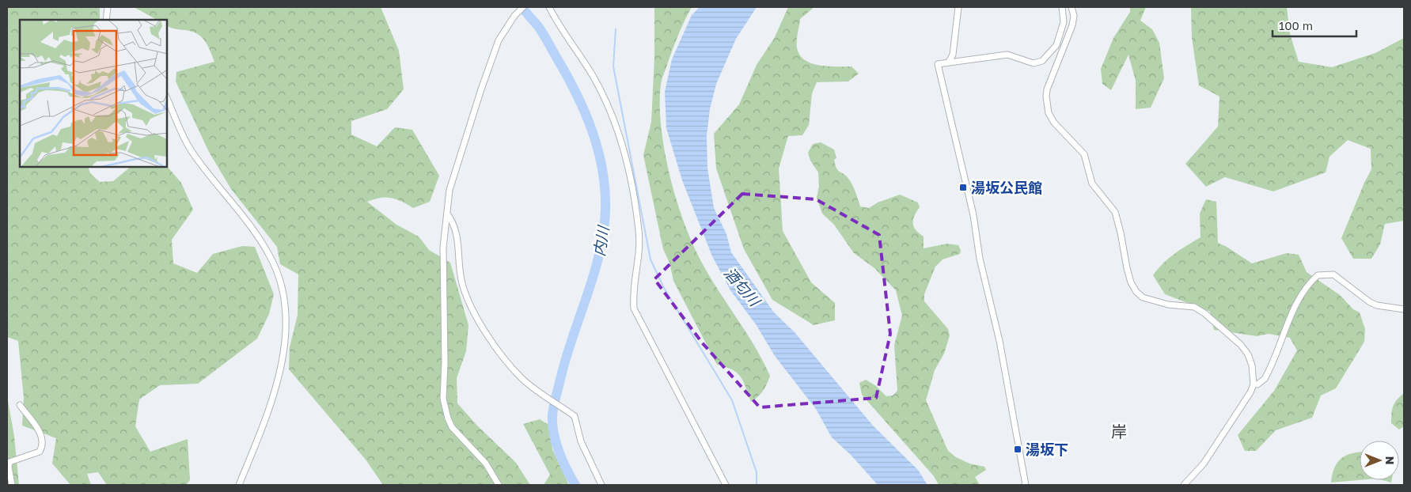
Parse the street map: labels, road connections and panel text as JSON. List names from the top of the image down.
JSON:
{
  "districts": ["岸"],
  "water": ["内川", "酒匂川"],
  "places": {
    "transit": ["湯坂公民館", "湯坂下"]
  },
  "scale_bar": "100 m",
  "north": "right"
}
